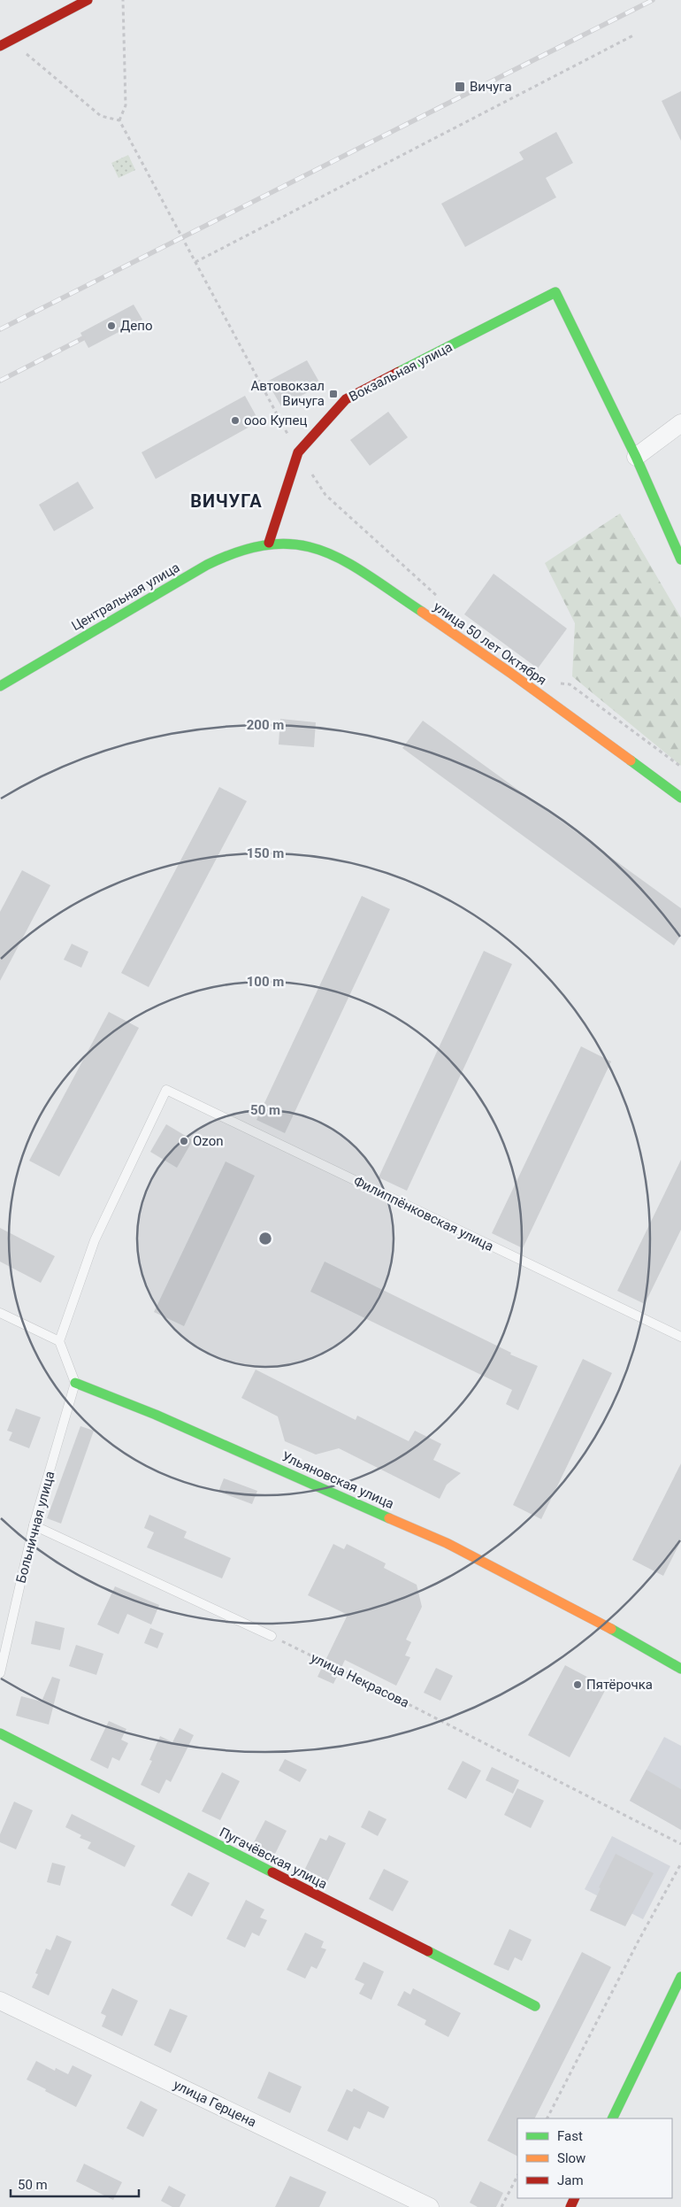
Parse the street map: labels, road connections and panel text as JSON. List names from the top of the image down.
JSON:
{
  "streets": {
    "street": [
      "Вокзальная улица",
      "Центральная улица",
      "улица 50 лет Октября",
      "Ульяновская улица",
      "Пугачёвская улица",
      "улица Герцена"
    ],
    "lane": ["Филиппёнковская улица", "Больничная улица"],
    "path": ["улица Некрасова"]
  },
  "crossings": [
    ["Вокзальная улица", "Центральная улица"],
    ["Вокзальная улица", "улица 50 лет Октября"],
    ["Центральная улица", "улица 50 лет Октября"],
    ["Ульяновская улица", "Больничная улица"]
  ],
  "districts": ["ВИЧУГА"],
  "places": {
    "transit": ["Вичуга", "Автовокзал Вичуга"],
    "other": [
      "Депо",
      "ооо Купец",
      "Ozon",
      "Пятёрочка"
    ]
  },
  "legend": ["Fast", "Slow", "Jam"],
  "scale_bar": "50 m",
  "rings": [
    "200 m",
    "150 m",
    "100 m",
    "50 m"
  ]
}
